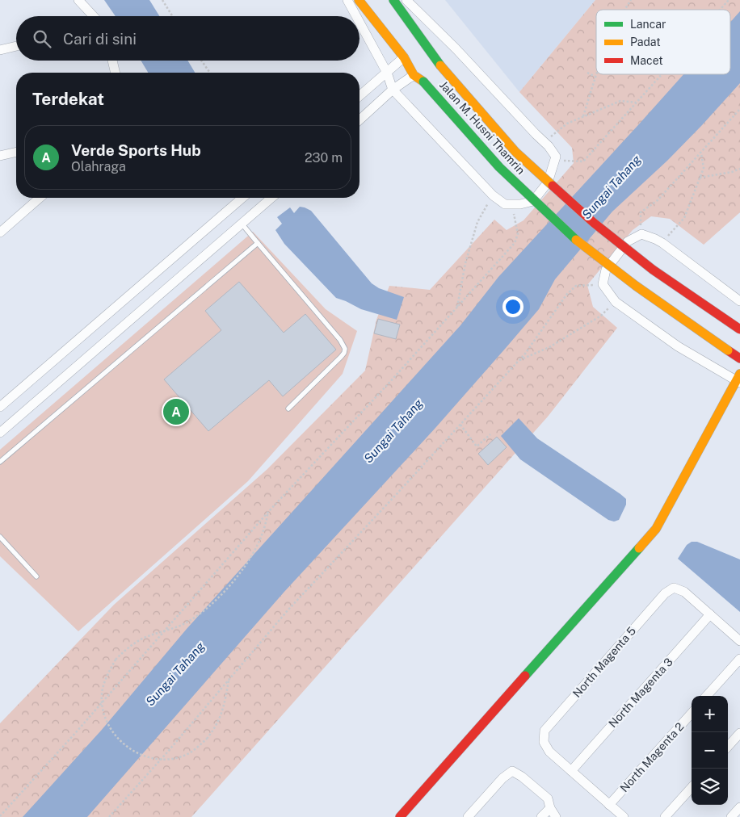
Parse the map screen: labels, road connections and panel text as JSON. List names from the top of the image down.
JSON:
{
  "streets": {
    "main road": ["Jalan M. Husni Thamrin"],
    "street": ["North Magenta 5", "North Magenta 3", "North Magenta 2"]
  },
  "crossings": [
    ["North Magenta 5", "North Magenta 3"]
  ],
  "water": ["Sungai Tahang"],
  "legend": ["Lancar", "Padat", "Macet"],
  "page": {
    "search": "Cari di sini",
    "heading": "Terdekat",
    "list": [
      {
        "mark": "A",
        "name": "Verde Sports Hub",
        "note": "Olahraga",
        "value": "230 m"
      }
    ],
    "pins": "A",
    "map_buttons": ["+", "−"]
  }
}
